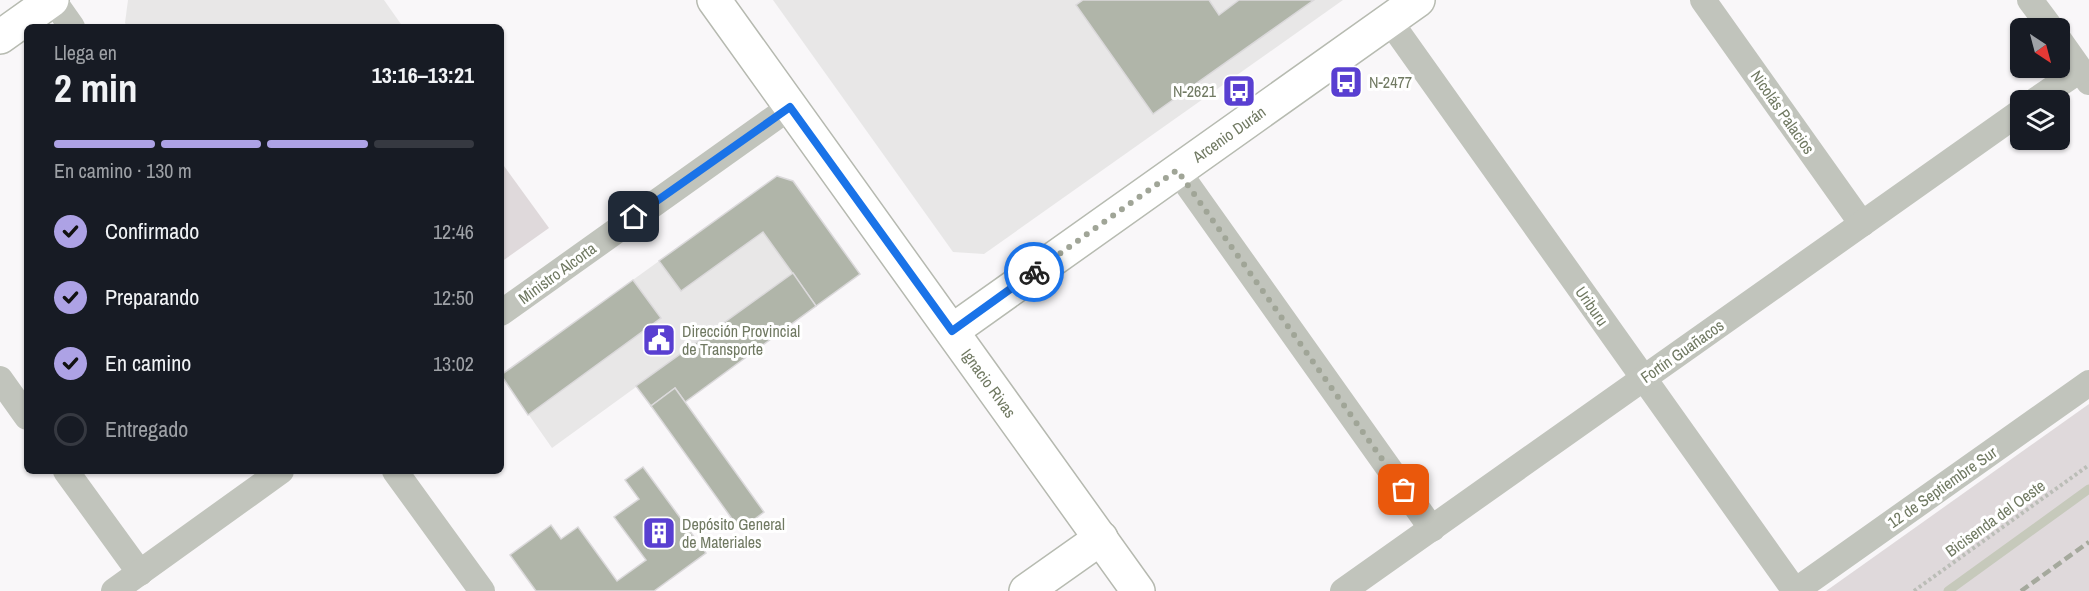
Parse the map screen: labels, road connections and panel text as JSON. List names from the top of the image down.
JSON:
{
  "streets": {
    "main road": ["Arcenio Durán", "Ignacio Rivas"],
    "street": [
      "Nicolás Palacios",
      "Ministro Alcorta",
      "Uriburu",
      "Fortín Guañacos",
      "12 de Septiembre Sur"
    ],
    "path": ["Bicisenda del Oeste"]
  },
  "crossings": [
    ["Nicolás Palacios", "Fortín Guañacos"],
    ["Arcenio Durán", "Uriburu"],
    ["Arcenio Durán", "Ignacio Rivas"],
    ["Ministro Alcorta", "Ignacio Rivas"],
    ["Uriburu", "Fortín Guañacos"],
    ["Uriburu", "12 de Septiembre Sur"]
  ],
  "places": {
    "bus stop": ["N-2477", "N-2621"],
    "public building": ["Dirección Provincial de Transporte"],
    "building": ["Depósito General de Materiales"]
  },
  "north": "bottom right",
  "page": {
    "heading": ["2 min", "Llega en", "13:16–13:21"],
    "bar": "En camino · 130 m",
    "list": [
      ["Confirmado", "12:46"],
      ["Preparando", "12:50"],
      ["En camino", "13:02"],
      "Entregado"
    ]
  }
}
